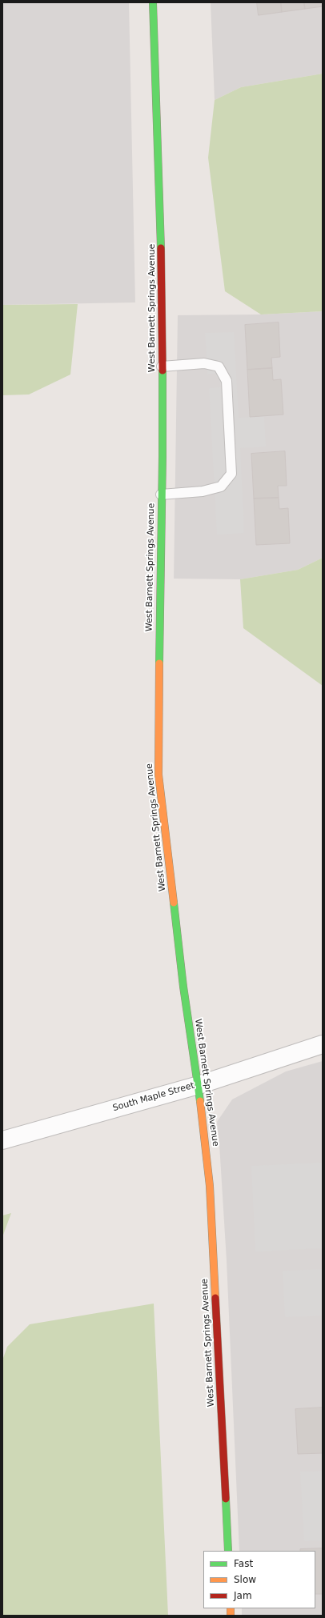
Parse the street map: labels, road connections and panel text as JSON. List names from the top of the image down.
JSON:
{
  "streets": {
    "street": ["West Barnett Springs Avenue", "South Maple Street"]
  },
  "crossings": [
    ["West Barnett Springs Avenue", "South Maple Street"]
  ],
  "legend": ["Fast", "Slow", "Jam"]
}
